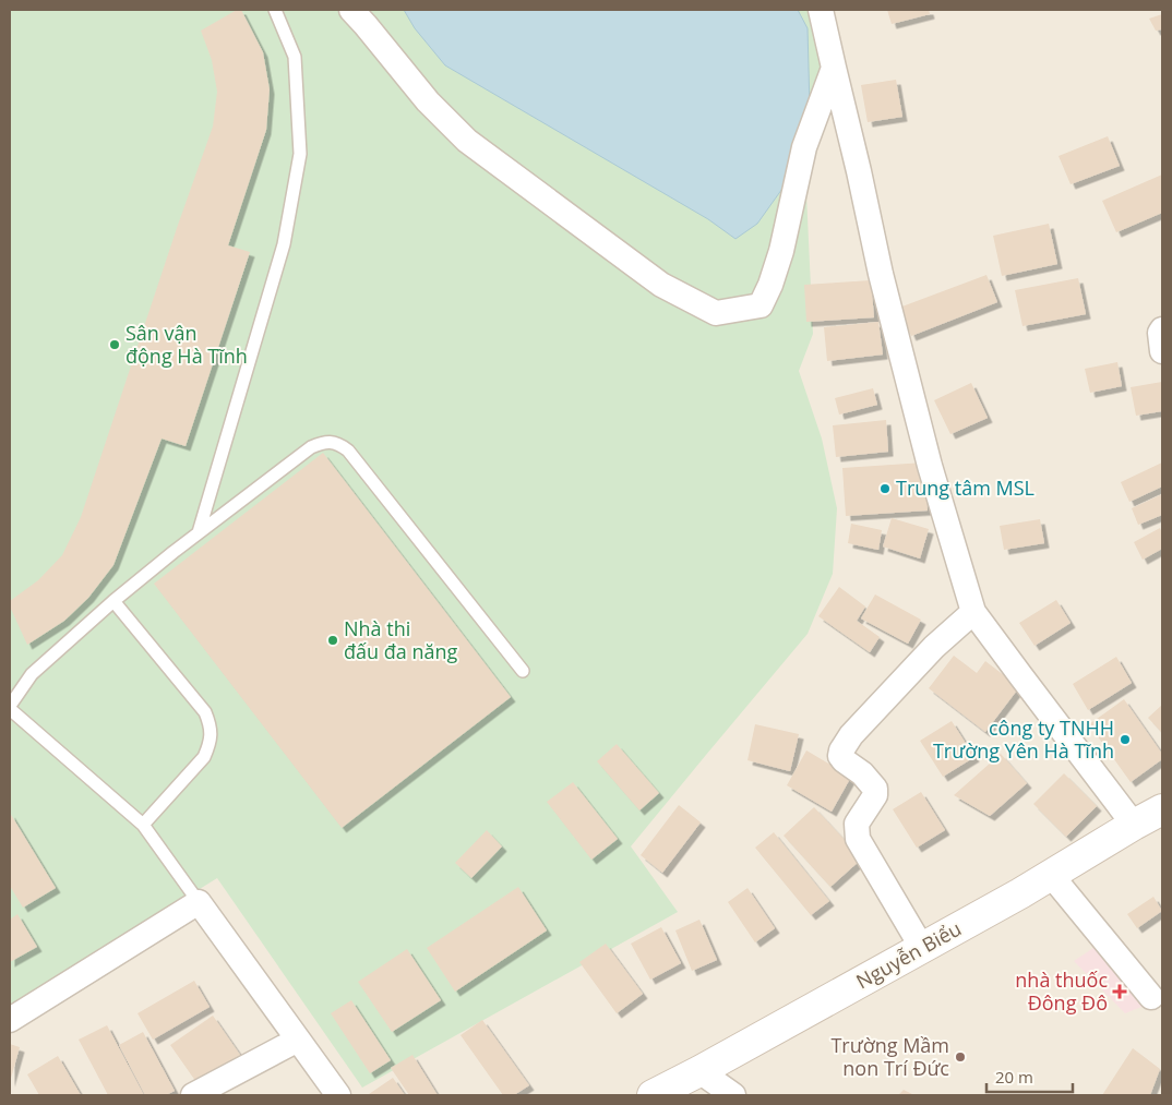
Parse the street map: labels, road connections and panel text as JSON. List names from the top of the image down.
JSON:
{
  "streets": {
    "street": ["Nguyễn Biểu"]
  },
  "places": {
    "other": [
      "Sân vận động Hà Tĩnh",
      "Trung tâm MSL",
      "Nhà thi đấu đa năng",
      "công ty TNHH Trường Yên Hà Tĩnh",
      "Trường Mầm non Trí Đức"
    ],
    "health": ["nhà thuốc Đông Đô"]
  },
  "scale_bar": "20 m"
}
